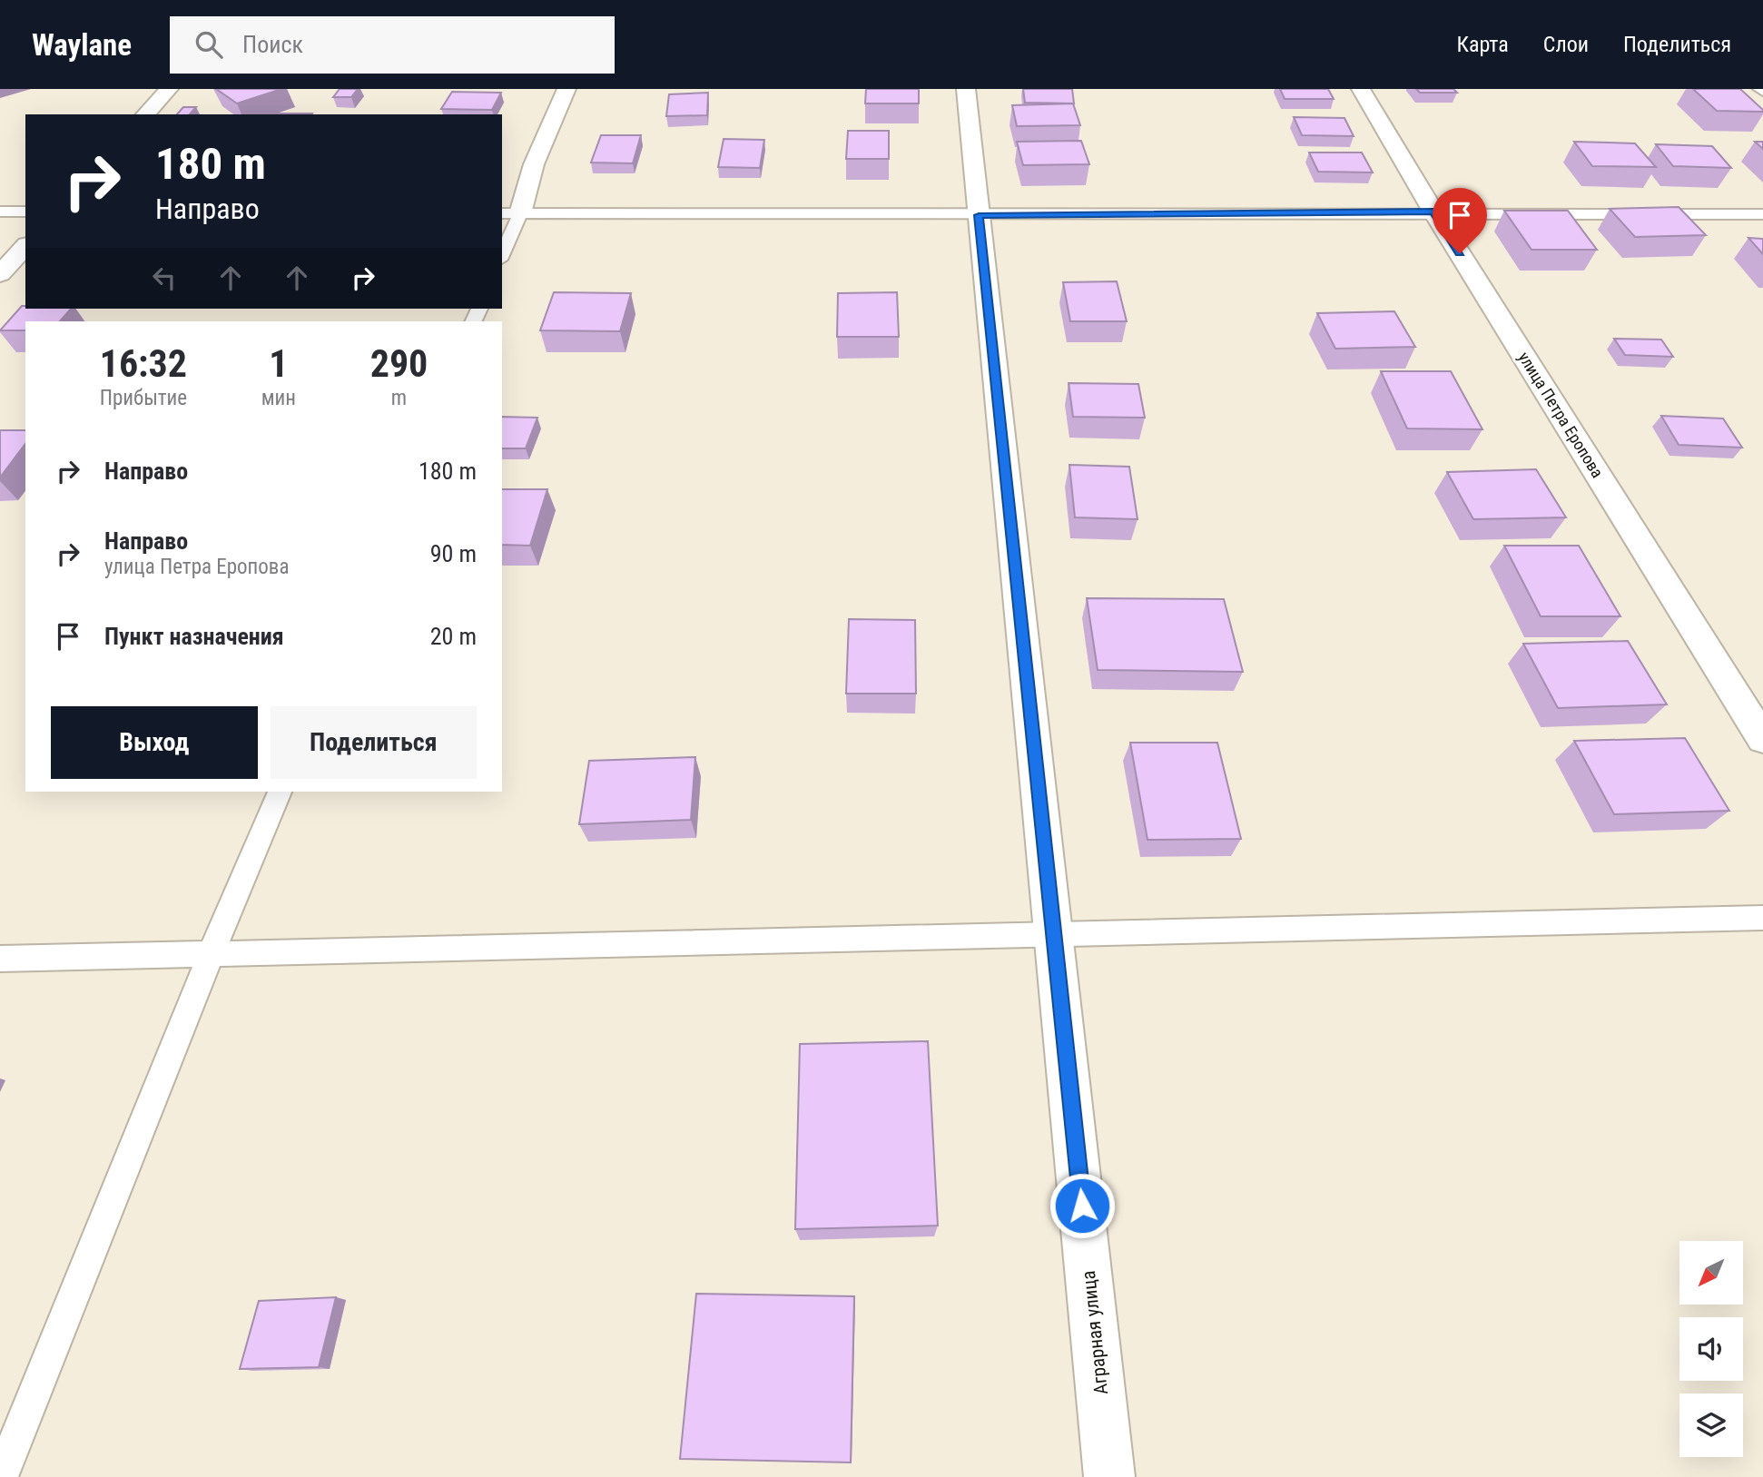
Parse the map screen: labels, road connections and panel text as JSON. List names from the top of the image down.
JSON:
{
  "streets": {
    "street": ["улица Петра Еропова", "Аграрная улица"]
  },
  "north": "bottom left",
  "page": {
    "header": "Waylane",
    "search": "Поиск",
    "nav": ["Карта", "Слои", "Поделиться"],
    "turn": ["180 m", "Направо"],
    "eta": [
      "16:32",
      "Прибытие",
      "1",
      "мин",
      "290",
      "m"
    ],
    "list": [
      {
        "name": "Направо",
        "value": "180 m"
      },
      {
        "name": "Направо",
        "note": "улица Петра Еропова",
        "value": "90 m"
      },
      {
        "name": "Пункт назначения",
        "value": "20 m"
      }
    ],
    "buttons": ["Выход", "Поделиться"]
  }
}
